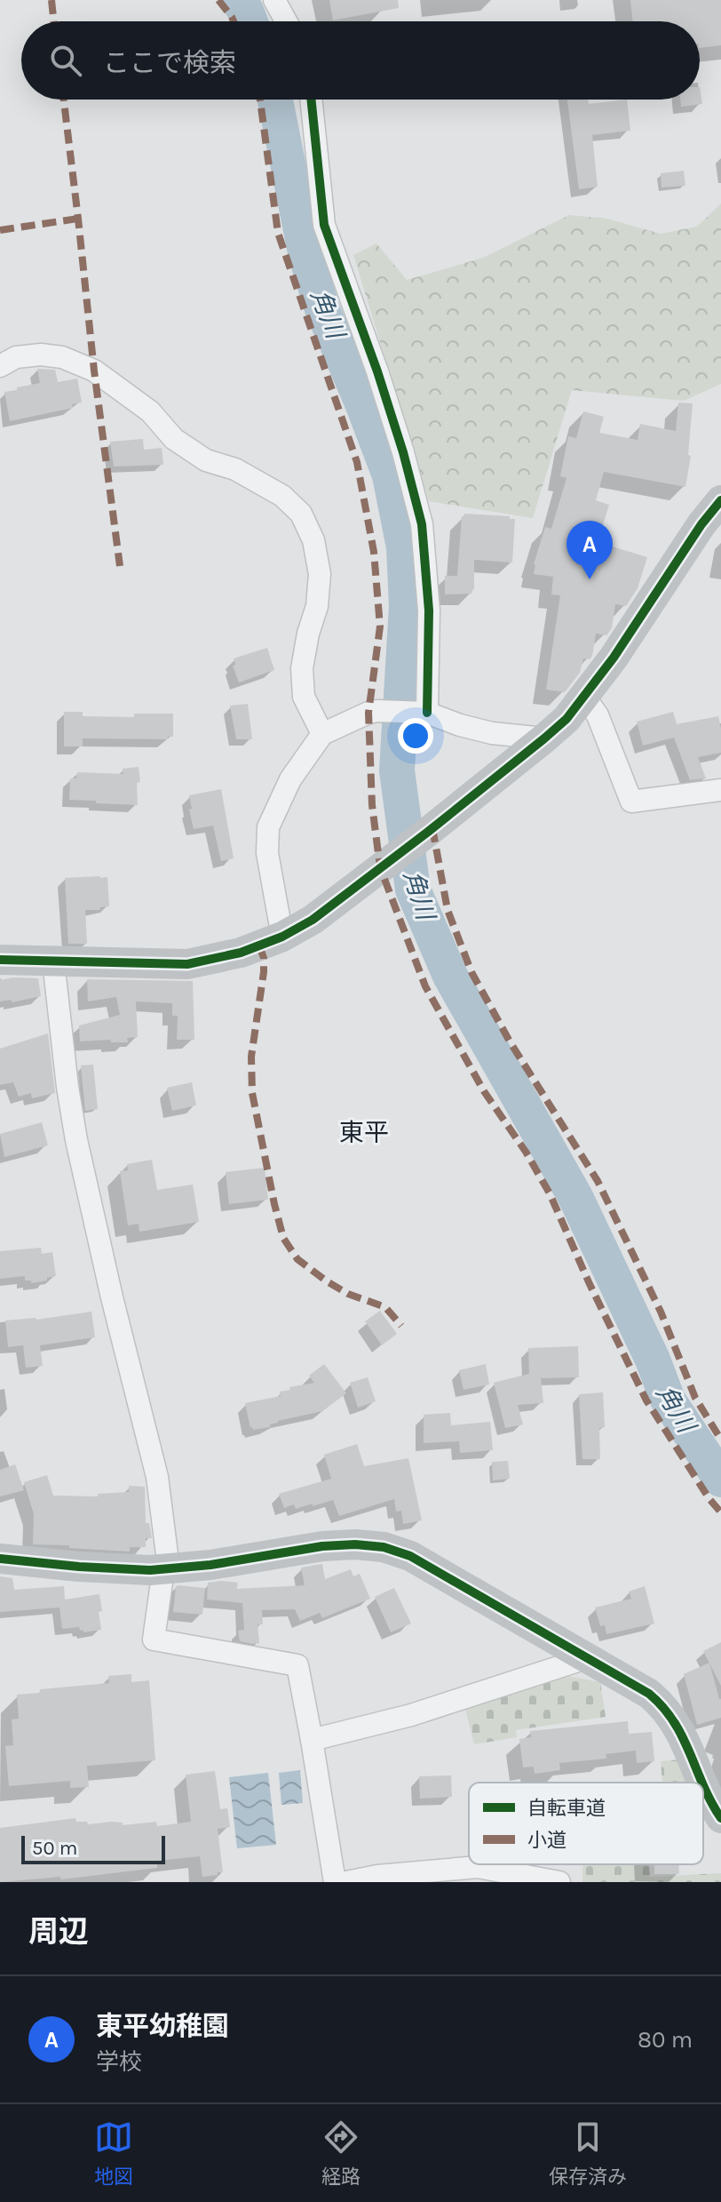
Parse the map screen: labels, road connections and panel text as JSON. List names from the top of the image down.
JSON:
{
  "districts": ["東平"],
  "water": ["角川"],
  "legend": ["自転車道", "小道"],
  "scale_bar": "50 m",
  "page": {
    "search": "ここで検索",
    "pins": "A",
    "scale": "50 m",
    "heading": "周辺",
    "list": [
      {
        "mark": "A",
        "name": "東平幼稚園",
        "note": "学校",
        "value": "80 m"
      }
    ],
    "nav": ["地図", "経路", "保存済み"]
  }
}
